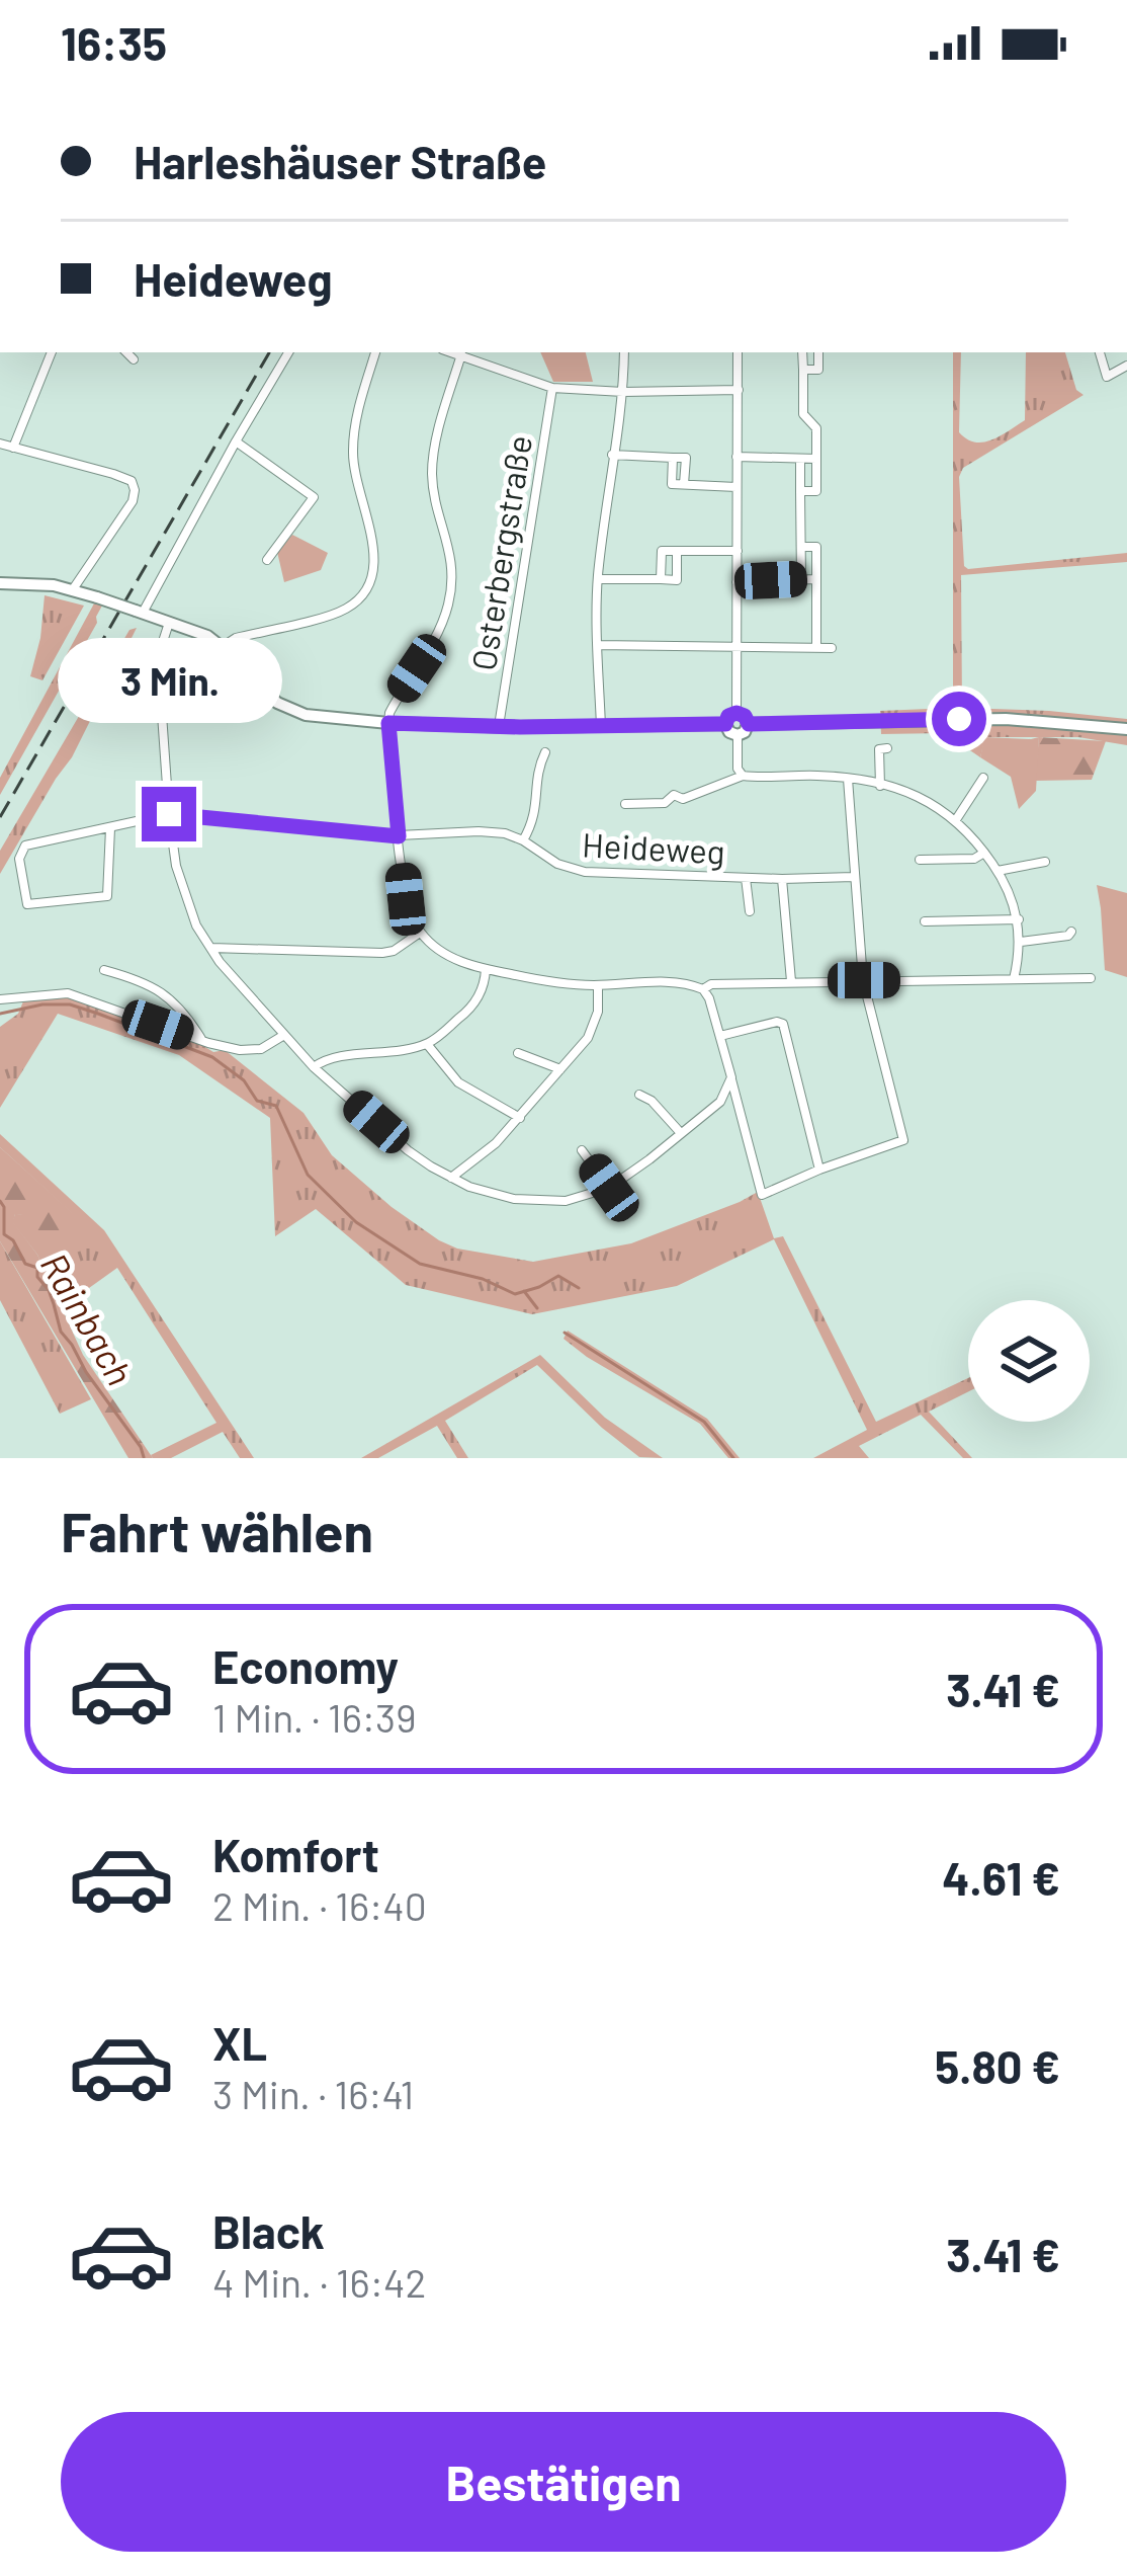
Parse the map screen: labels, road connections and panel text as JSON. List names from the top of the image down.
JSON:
{
  "streets": {
    "street": ["Osterbergstraße", "Heideweg"]
  },
  "water": ["Rainbach"],
  "page": {
    "status": "16:35",
    "banner": ["Harleshäuser Straße", "Heideweg"],
    "bubble": "3 Min.",
    "heading": "Fahrt wählen",
    "list": [
      {
        "name": "Economy",
        "note": "1 Min. · 16:39",
        "value": "3.41 €"
      },
      {
        "name": "Komfort",
        "note": "2 Min. · 16:40",
        "value": "4.61 €"
      },
      {
        "name": "XL",
        "note": "3 Min. · 16:41",
        "value": "5.80 €"
      },
      {
        "name": "Black",
        "note": "4 Min. · 16:42",
        "value": "3.41 €"
      }
    ],
    "buttons": "Bestätigen"
  }
}
